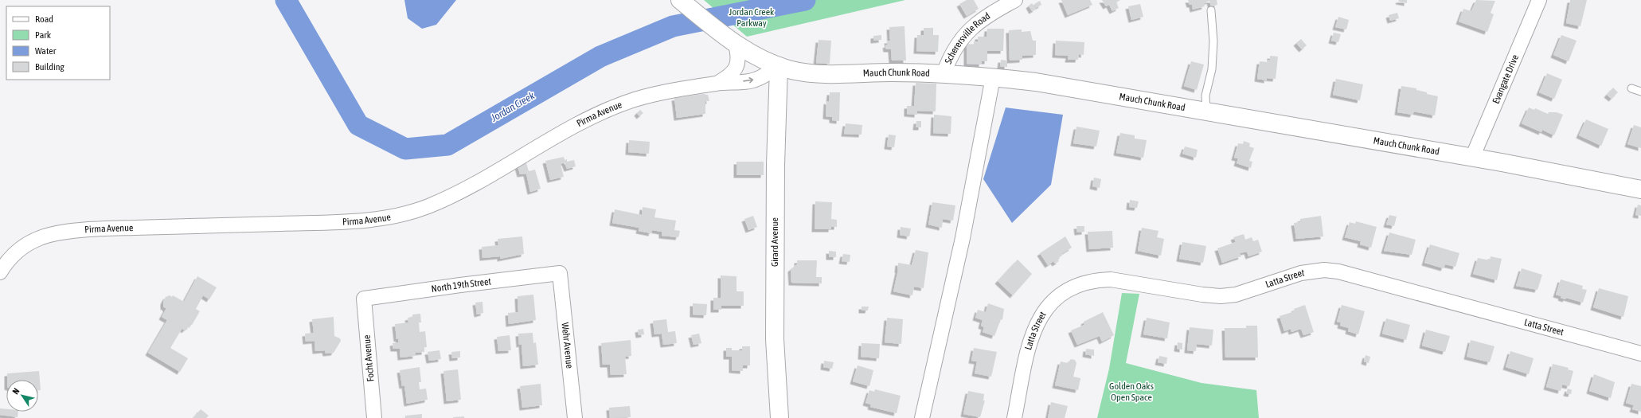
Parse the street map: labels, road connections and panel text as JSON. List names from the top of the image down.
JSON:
{
  "streets": {
    "main road": ["Mauch Chunk Road", "Girard Avenue"],
    "street": [
      "Scherersville Road",
      "Evangate Drive",
      "Pirma Avenue",
      "Latta Street",
      "North 19th Street",
      "Wehr Avenue",
      "Focht Avenue"
    ]
  },
  "crossings": [
    ["Scherersville Road", "Mauch Chunk Road"],
    ["Mauch Chunk Road", "Evangate Drive"],
    ["Mauch Chunk Road", "Pirma Avenue"],
    ["Mauch Chunk Road", "Girard Avenue"],
    ["Pirma Avenue", "Girard Avenue"],
    ["North 19th Street", "Wehr Avenue"],
    ["North 19th Street", "Focht Avenue"]
  ],
  "water": ["Jordan Creek"],
  "parks": ["Jordan Creek Parkway", "Golden Oaks Open Space"],
  "legend": [
    "Road",
    "Park",
    "Water",
    "Building"
  ],
  "north": "top left"
}
